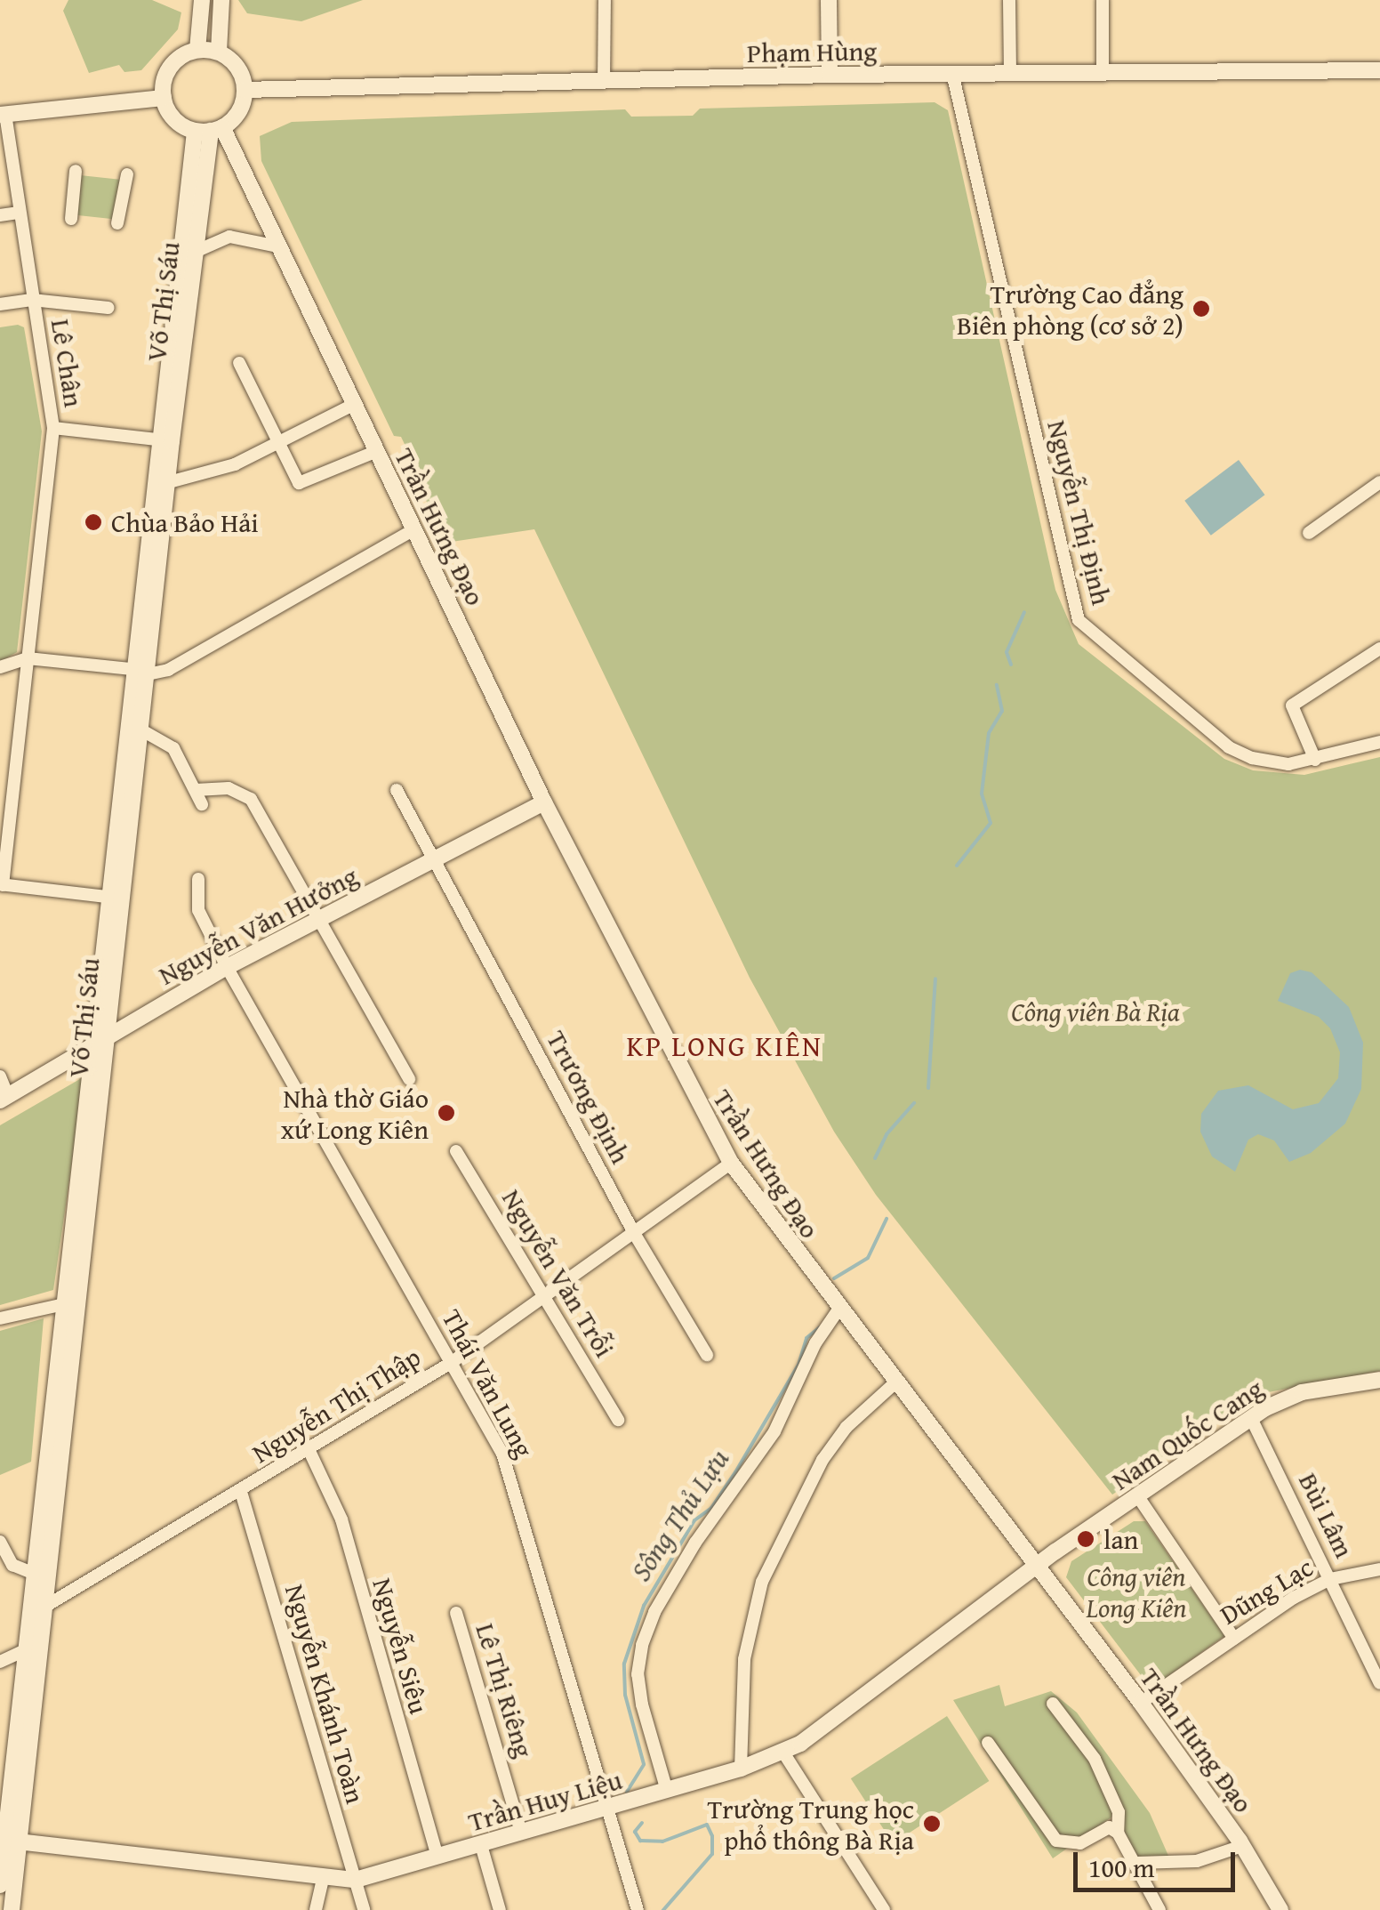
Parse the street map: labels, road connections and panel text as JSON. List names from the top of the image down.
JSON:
{
  "streets": {
    "street": [
      "Phạm Hùng",
      "Võ Thị Sáu",
      "Lê Chân",
      "Nguyễn Thị Định",
      "Trần Hưng Đạo",
      "Nguyễn Văn Hưởng",
      "Trương Định",
      "Nguyễn Văn Trỗi",
      "Thái Văn Lung",
      "Nguyễn Thị Thập",
      "Nam Quốc Cang",
      "Bùi Lâm",
      "Dũng Lạc",
      "Nguyễn Siêu",
      "Lê Thị Riêng",
      "Nguyễn Khánh Toàn",
      "Trần Huy Liệu"
    ]
  },
  "crossings": [
    ["Phạm Hùng", "Võ Thị Sáu"],
    ["Phạm Hùng", "Nguyễn Thị Định"],
    ["Phạm Hùng", "Trần Hưng Đạo"],
    ["Võ Thị Sáu", "Trần Hưng Đạo"],
    ["Võ Thị Sáu", "Nguyễn Văn Hưởng"],
    ["Võ Thị Sáu", "Nguyễn Thị Thập"],
    ["Võ Thị Sáu", "Trần Huy Liệu"],
    ["Trần Hưng Đạo", "Nguyễn Văn Hưởng"],
    ["Trần Hưng Đạo", "Nguyễn Thị Thập"],
    ["Trần Hưng Đạo", "Nam Quốc Cang"],
    ["Trần Hưng Đạo", "Dũng Lạc"],
    ["Trần Hưng Đạo", "Trần Huy Liệu"],
    ["Nguyễn Văn Hưởng", "Trương Định"],
    ["Nguyễn Văn Hưởng", "Thái Văn Lung"],
    ["Trương Định", "Nguyễn Thị Thập"],
    ["Nguyễn Văn Trỗi", "Nguyễn Thị Thập"],
    ["Thái Văn Lung", "Nguyễn Thị Thập"],
    ["Thái Văn Lung", "Trần Huy Liệu"],
    ["Nguyễn Thị Thập", "Nguyễn Siêu"],
    ["Nguyễn Thị Thập", "Nguyễn Khánh Toàn"],
    ["Nam Quốc Cang", "Bùi Lâm"],
    ["Nam Quốc Cang", "Trần Huy Liệu"],
    ["Bùi Lâm", "Dũng Lạc"],
    ["Nguyễn Siêu", "Trần Huy Liệu"],
    ["Lê Thị Riêng", "Trần Huy Liệu"],
    ["Nguyễn Khánh Toàn", "Trần Huy Liệu"]
  ],
  "districts": ["KP LONG KIÊN"],
  "water": ["Sông Thủ Lựu"],
  "parks": ["Công viên Bà Rịa", "Công viên Long Kiên"],
  "places": [
    "Trường Cao đẳng Biên phòng (cơ sở 2)",
    "Chùa Bảo Hải",
    "Nhà thờ Giáo xứ Long Kiên",
    "lan",
    "Trường Trung học phổ thông Bà Rịa"
  ],
  "scale_bar": "100 m"
}
